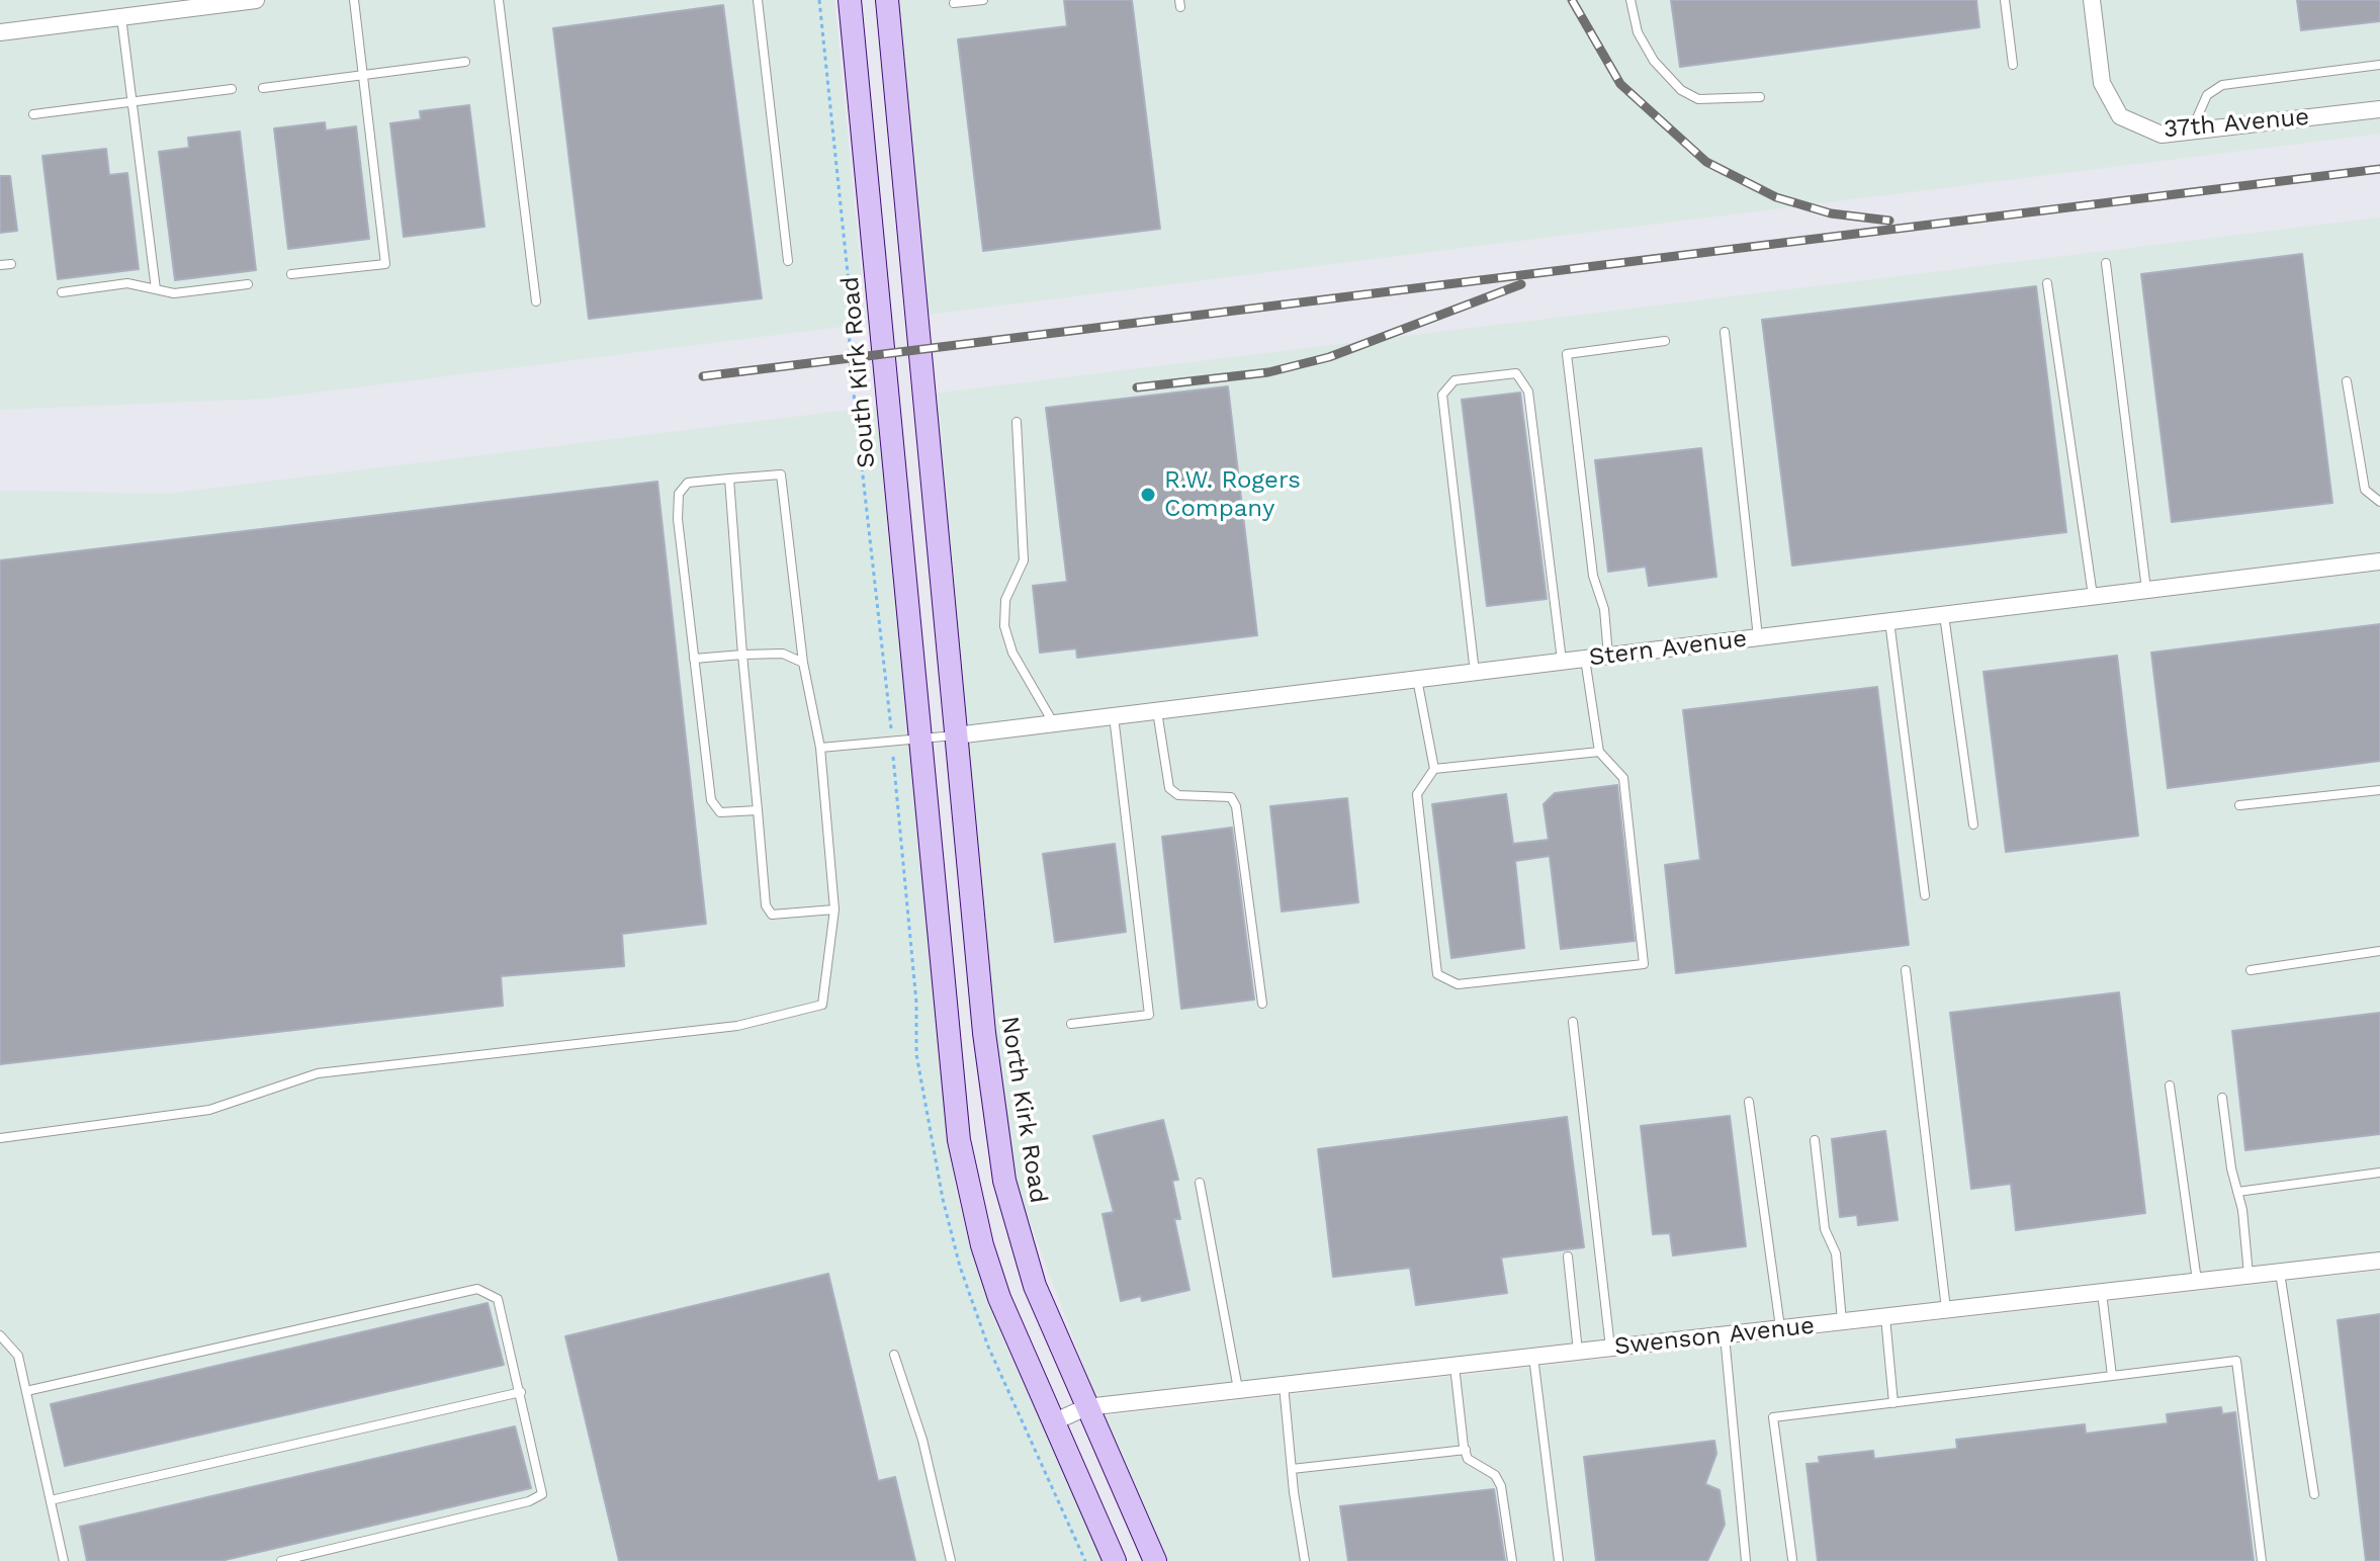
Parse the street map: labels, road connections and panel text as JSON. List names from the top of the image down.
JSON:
{
  "streets": {
    "main road": ["South Kirk Road", "North Kirk Road"],
    "street": ["37th Avenue", "Stern Avenue", "Swenson Avenue"]
  },
  "crossings": [
    ["Stern Avenue", "North Kirk Road"],
    ["North Kirk Road", "Swenson Avenue"]
  ],
  "places": ["R.W. Rogers Company"]
}
